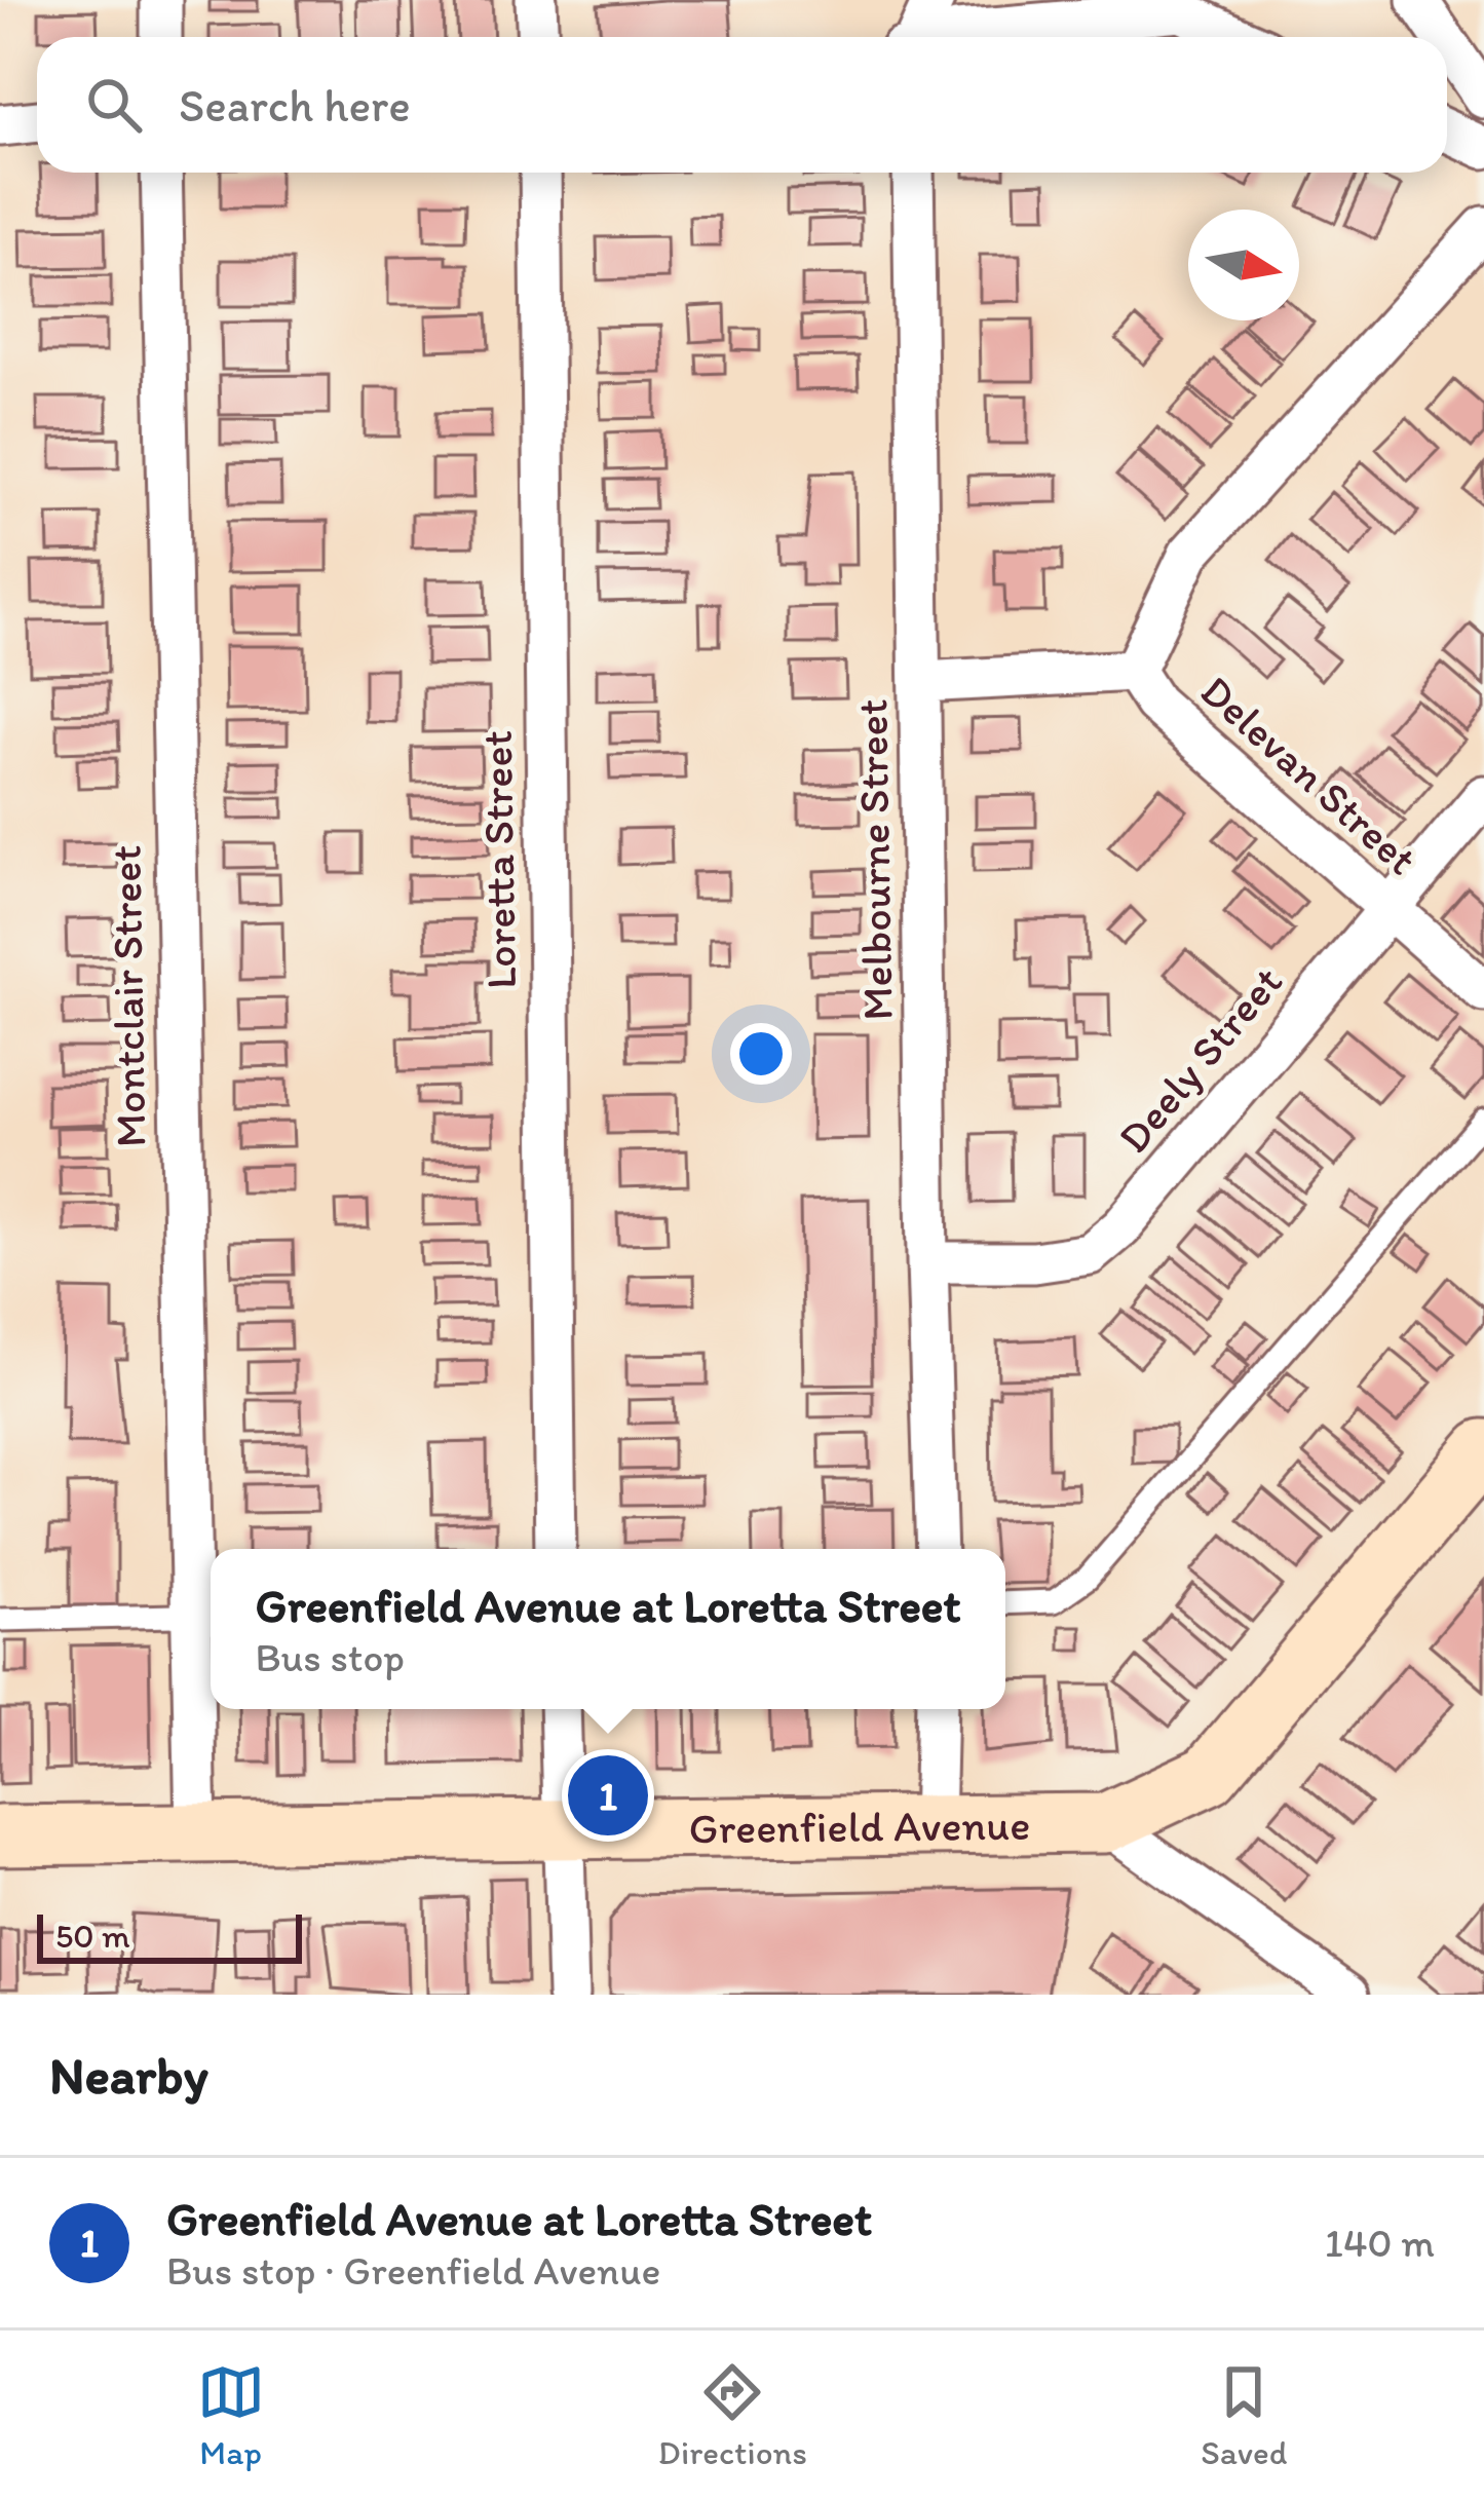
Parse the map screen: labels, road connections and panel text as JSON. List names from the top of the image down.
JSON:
{
  "streets": {
    "main road": ["Greenfield Avenue"],
    "street": [
      "Delevan Street",
      "Loretta Street",
      "Melbourne Street",
      "Montclair Street",
      "Deely Street"
    ]
  },
  "crossings": [
    ["Delevan Street", "Deely Street"],
    ["Melbourne Street", "Deely Street"],
    ["Montclair Street", "Greenfield Avenue"]
  ],
  "scale_bar": "50 m",
  "north": "right",
  "page": {
    "search": "Search here",
    "popup": ["Greenfield Avenue at Loretta Street", "Bus stop"],
    "pins": "1",
    "scale": "50 m",
    "heading": "Nearby",
    "list": [
      {
        "mark": "1",
        "name": "Greenfield Avenue at Loretta Street",
        "note": "Bus stop · Greenfield Avenue",
        "value": "140 m"
      }
    ],
    "nav": ["Map", "Directions", "Saved"]
  }
}
